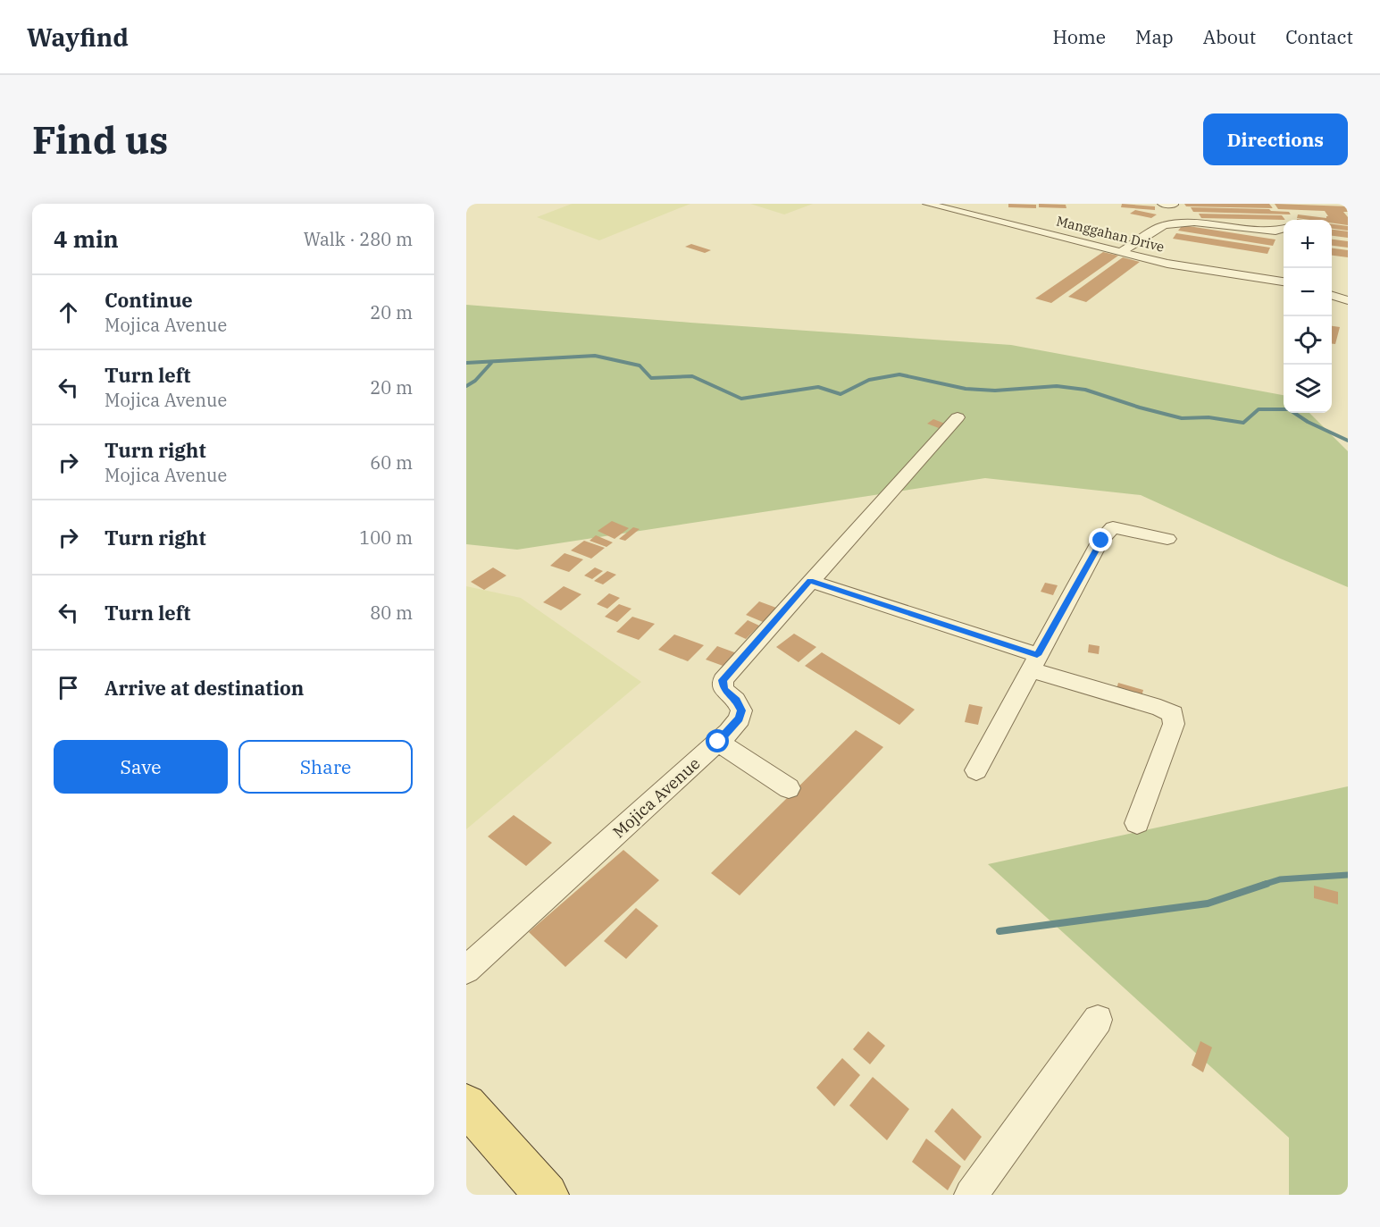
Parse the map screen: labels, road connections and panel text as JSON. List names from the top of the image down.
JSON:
{
  "streets": {
    "street": ["Manggahan Drive", "Mojica Avenue"]
  },
  "page": {
    "header": "Wayfind",
    "nav": [
      "Home",
      "Map",
      "About",
      "Contact"
    ],
    "buttons": [
      "Directions",
      ["Save", "Share"]
    ],
    "title": "Find us",
    "heading": ["4 min", "Walk · 280 m"],
    "map_buttons": ["+", "−"],
    "list": [
      ["Continue", "Mojica Avenue", "20 m"],
      ["Turn left", "Mojica Avenue", "20 m"],
      ["Turn right", "Mojica Avenue", "60 m"],
      ["Turn right", "100 m"],
      ["Turn left", "80 m"],
      "Arrive at destination"
    ]
  }
}
